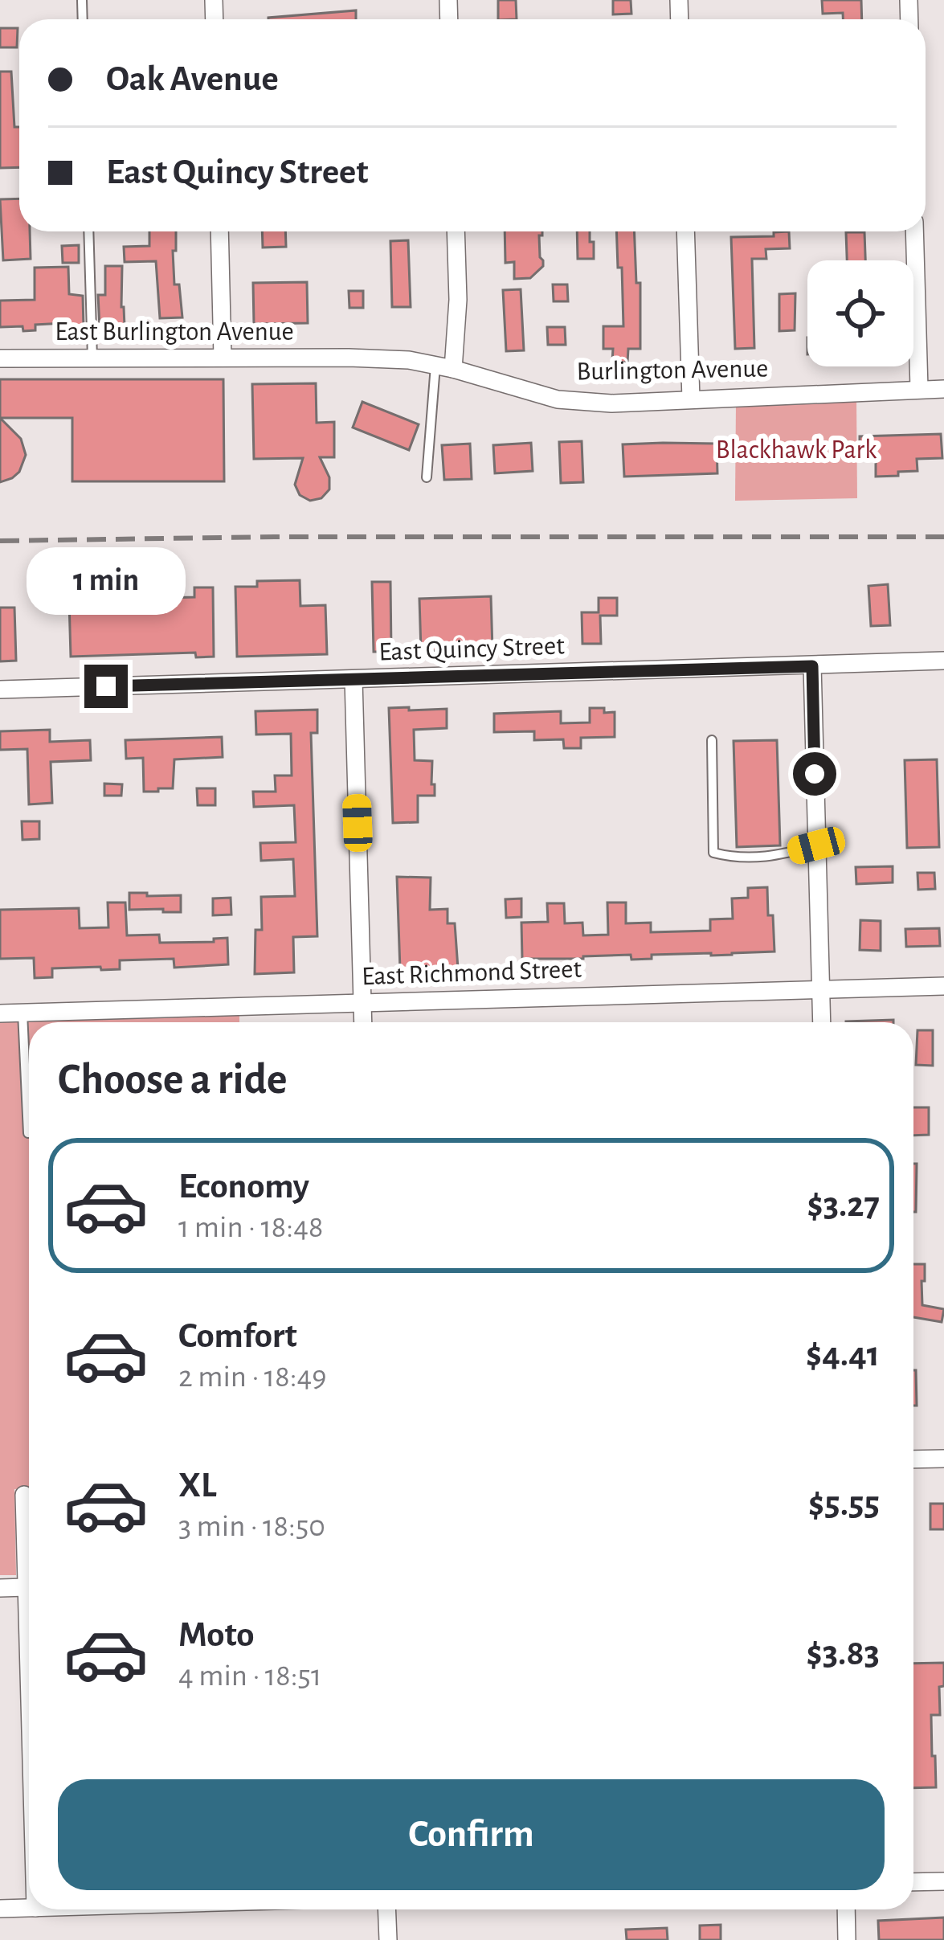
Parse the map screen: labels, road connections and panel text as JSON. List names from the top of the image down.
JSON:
{
  "streets": {
    "street": [
      "East Burlington Avenue",
      "Burlington Avenue",
      "East Quincy Street",
      "East Richmond Street"
    ]
  },
  "crossings": [
    ["East Burlington Avenue", "Burlington Avenue"]
  ],
  "parks": ["Blackhawk Park"],
  "page": {
    "banner": ["Oak Avenue", "East Quincy Street"],
    "bubble": "1 min",
    "heading": "Choose a ride",
    "list": [
      {
        "name": "Economy",
        "note": "1 min · 18:48",
        "value": "$3.27"
      },
      {
        "name": "Comfort",
        "note": "2 min · 18:49",
        "value": "$4.41"
      },
      {
        "name": "XL",
        "note": "3 min · 18:50",
        "value": "$5.55"
      },
      {
        "name": "Moto",
        "note": "4 min · 18:51",
        "value": "$3.83"
      }
    ],
    "buttons": "Confirm"
  }
}
